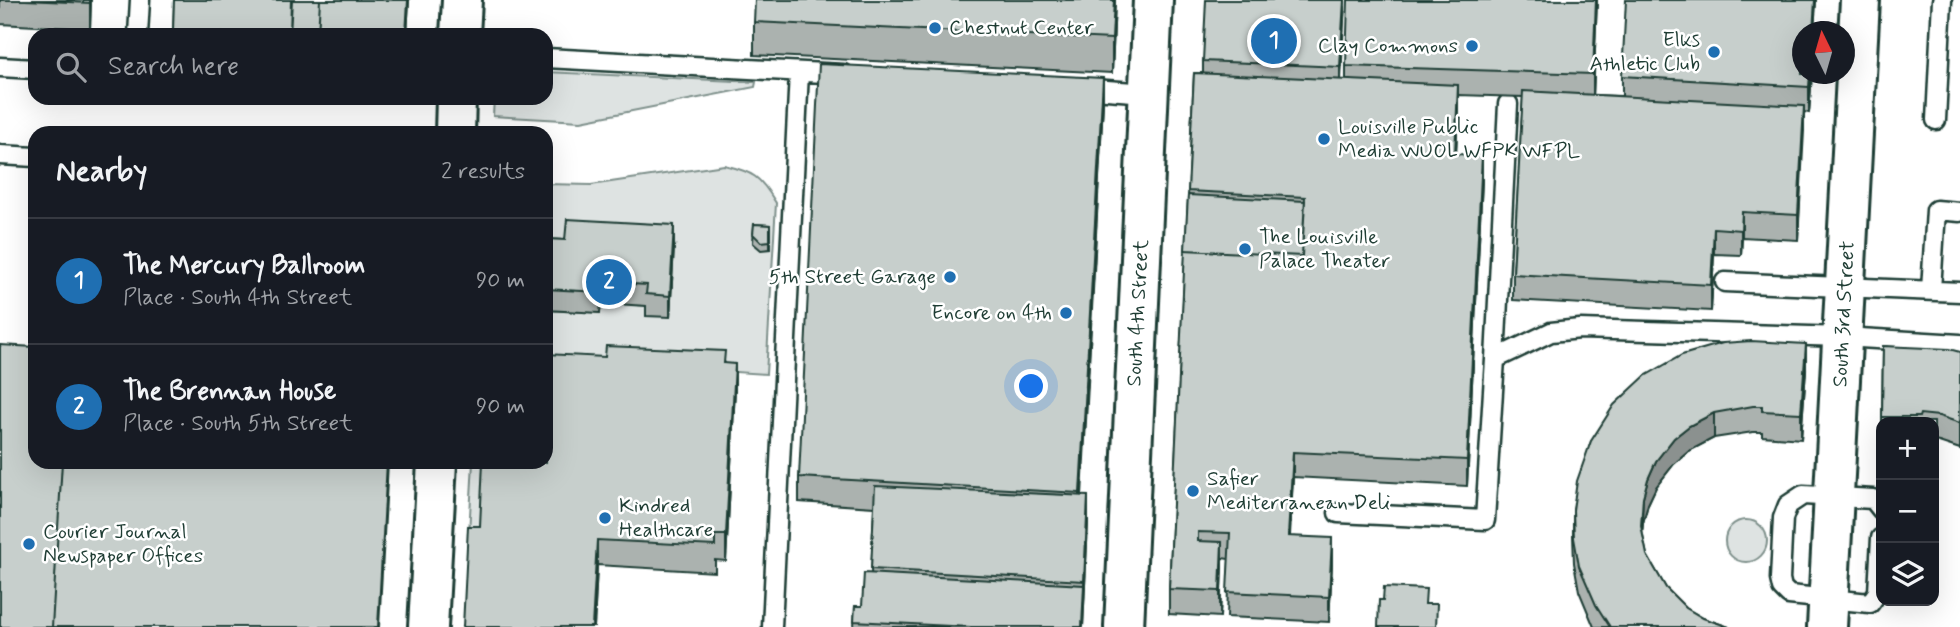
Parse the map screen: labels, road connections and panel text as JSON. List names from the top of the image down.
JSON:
{
  "streets": {
    "street": ["South 4th Street", "South 3rd Street"]
  },
  "places": [
    "Chestnut Center",
    "Clay Commons",
    "Elks Athletic Club",
    "Louisville Public Media WUOL WFPK WFPL",
    "The Louisville Palace Theater",
    "5th Street Garage",
    "Encore on 4th",
    "Safier Mediterranean Deli",
    "Kindred Healthcare",
    "Courier Journal Newspaper Offices"
  ],
  "north": "top",
  "page": {
    "pins": ["1", "2"],
    "search": "Search here",
    "heading": ["Nearby", "2 results"],
    "list": [
      {
        "mark": "1",
        "name": "The Mercury Ballroom",
        "note": "Place · South 4th Street",
        "value": "90 m"
      },
      {
        "mark": "2",
        "name": "The Brennan House",
        "note": "Place · South 5th Street",
        "value": "90 m"
      }
    ],
    "map_buttons": ["+", "−"]
  }
}
